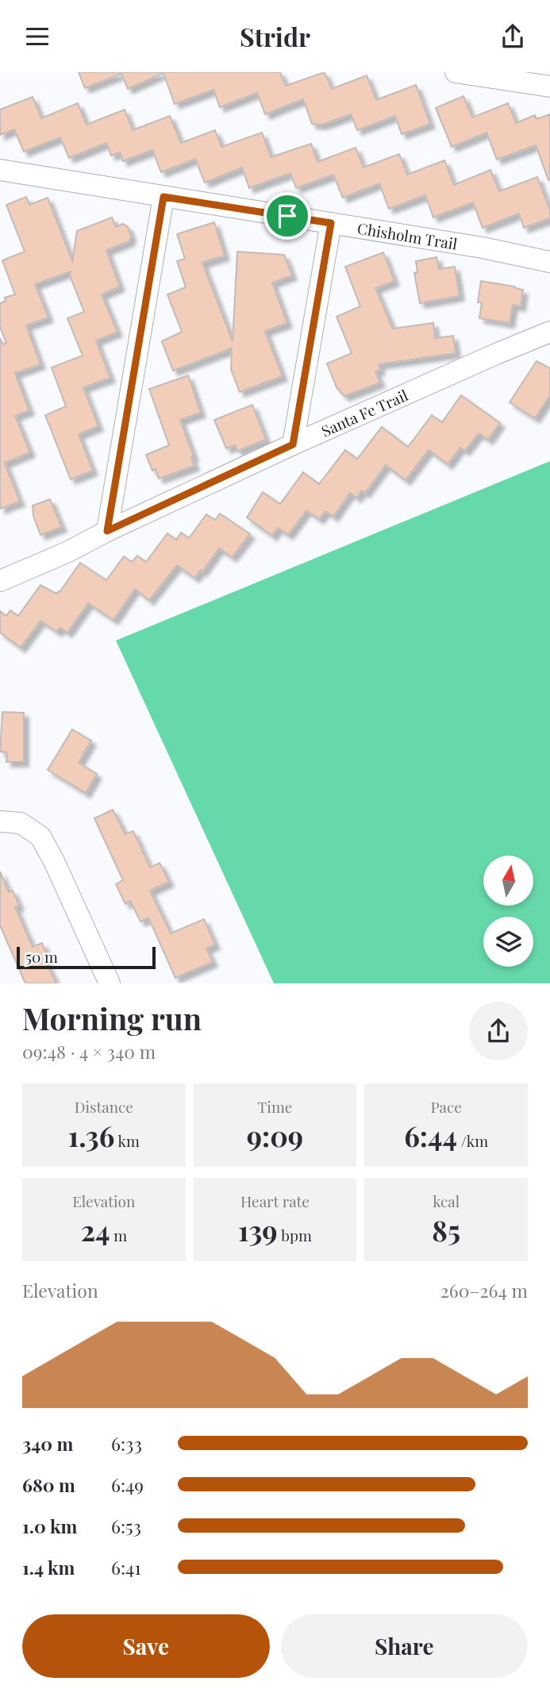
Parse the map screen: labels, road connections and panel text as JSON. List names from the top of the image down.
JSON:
{
  "streets": {
    "street": ["Chisholm Trail", "Santa Fe Trail"]
  },
  "scale_bar": "50 m",
  "north": "top",
  "page": {
    "header": "Stridr",
    "scale": "50 m",
    "heading": ["Morning run", "09:48 · 4 × 340 m"],
    "stats": [
      ["Distance", "1.36 km"],
      ["Time", "9:09"],
      ["Pace", "6:44 /km"],
      ["Elevation", "24 m"],
      ["Heart rate", "139 bpm"],
      ["kcal", "85"]
    ],
    "chart": ["Elevation", "260–264 m"],
    "list": [
      {
        "name": "340 m",
        "note": "6:33"
      },
      {
        "name": "680 m",
        "note": "6:49"
      },
      {
        "name": "1.0 km",
        "note": "6:53"
      },
      {
        "name": "1.4 km",
        "note": "6:41"
      }
    ],
    "buttons": ["Save", "Share"]
  }
}
